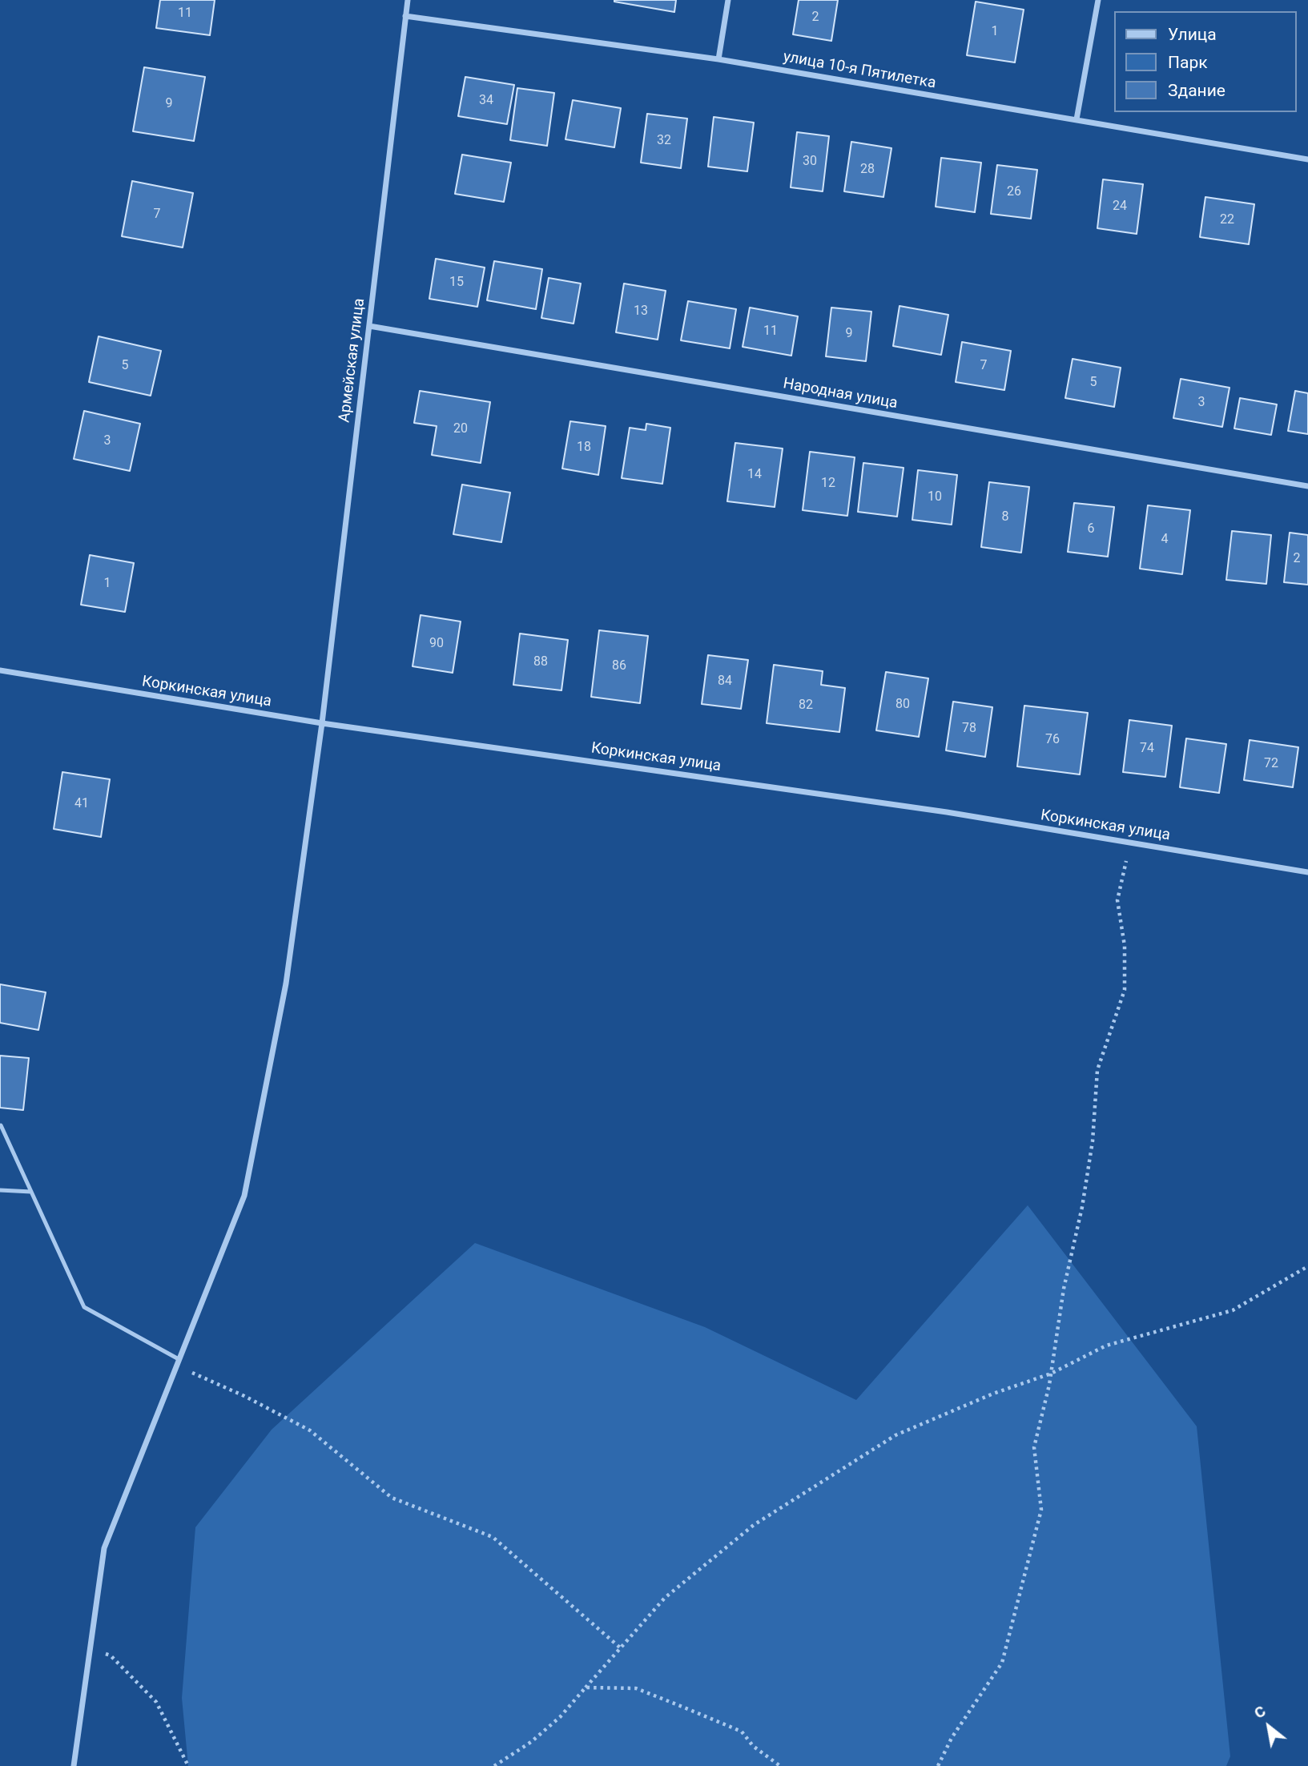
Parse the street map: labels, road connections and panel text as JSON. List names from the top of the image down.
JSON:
{
  "streets": {
    "street": [
      "улица 10-я Пятилетка",
      "Армейская улица",
      "Народная улица",
      "Коркинская улица"
    ]
  },
  "crossings": [
    ["улица 10-я Пятилетка", "Армейская улица"],
    ["Армейская улица", "Народная улица"],
    ["Армейская улица", "Коркинская улица"]
  ],
  "house_numbers": [
    "11",
    "2",
    "1",
    "34",
    "9",
    "32",
    "30",
    "28",
    "26",
    "24",
    "7",
    "22",
    "15",
    "13",
    "11",
    "9",
    "5",
    "7",
    "5",
    "3",
    "20",
    "3",
    "18",
    "14",
    "12",
    "10",
    "8",
    "6",
    "4",
    "2",
    "1",
    "90",
    "88",
    "86",
    "84",
    "80",
    "82",
    "78",
    "76",
    "74",
    "72",
    "41"
  ],
  "legend": ["Улица", "Парк", "Здание"],
  "north": "top left"
}
